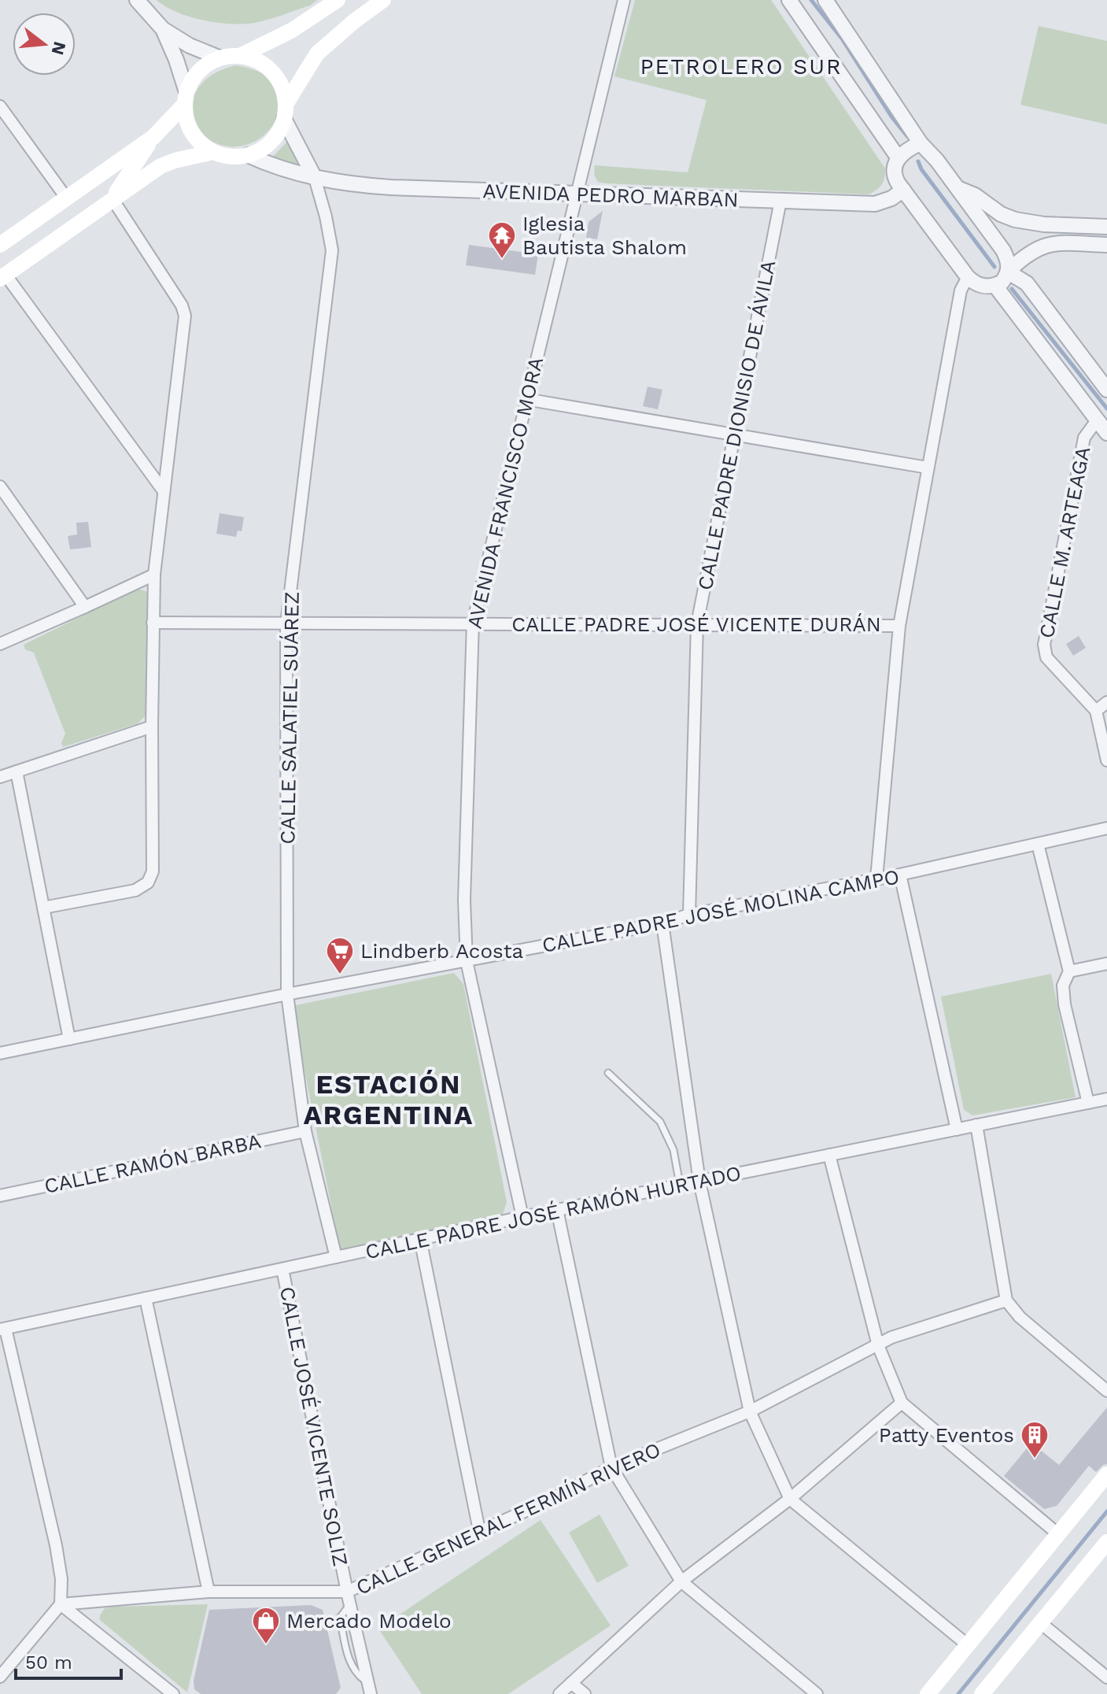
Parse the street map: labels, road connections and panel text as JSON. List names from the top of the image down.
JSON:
{
  "streets": {
    "street": [
      "AVENIDA PEDRO MARBAN",
      "CALLE PADRE DIONISIO DE ÁVILA",
      "AVENIDA FRANCISCO MORA",
      "CALLE M. ARTEAGA",
      "CALLE PADRE JOSÉ VICENTE DURÁN",
      "CALLE SALATIEL SUÁREZ",
      "CALLE PADRE JOSÉ MOLINA CAMPO",
      "CALLE RAMÓN BARBA",
      "CALLE PADRE JOSÉ RAMÓN HURTADO",
      "CALLE JOSÉ VICENTE SOLIZ",
      "CALLE GENERAL FERMÍN RIVERO"
    ]
  },
  "crossings": [
    ["AVENIDA PEDRO MARBAN", "CALLE PADRE DIONISIO DE ÁVILA"],
    ["AVENIDA PEDRO MARBAN", "AVENIDA FRANCISCO MORA"],
    ["AVENIDA PEDRO MARBAN", "CALLE SALATIEL SUÁREZ"],
    ["CALLE PADRE DIONISIO DE ÁVILA", "CALLE PADRE JOSÉ VICENTE DURÁN"],
    ["CALLE PADRE DIONISIO DE ÁVILA", "CALLE PADRE JOSÉ MOLINA CAMPO"],
    ["AVENIDA FRANCISCO MORA", "CALLE PADRE JOSÉ VICENTE DURÁN"],
    ["AVENIDA FRANCISCO MORA", "CALLE PADRE JOSÉ MOLINA CAMPO"],
    ["AVENIDA FRANCISCO MORA", "CALLE PADRE JOSÉ RAMÓN HURTADO"],
    ["CALLE PADRE JOSÉ VICENTE DURÁN", "CALLE SALATIEL SUÁREZ"],
    ["CALLE SALATIEL SUÁREZ", "CALLE PADRE JOSÉ MOLINA CAMPO"],
    ["CALLE SALATIEL SUÁREZ", "CALLE RAMÓN BARBA"],
    ["CALLE SALATIEL SUÁREZ", "CALLE PADRE JOSÉ RAMÓN HURTADO"],
    ["CALLE PADRE JOSÉ RAMÓN HURTADO", "CALLE JOSÉ VICENTE SOLIZ"],
    ["CALLE JOSÉ VICENTE SOLIZ", "CALLE GENERAL FERMÍN RIVERO"]
  ],
  "districts": ["PETROLERO SUR", "ESTACIÓN ARGENTINA"],
  "places": {
    "temple": ["Iglesia Bautista Shalom"],
    "supermarket": ["Lindberb Acosta"],
    "building": ["Patty Eventos"],
    "shop": ["Mercado Modelo"]
  },
  "scale_bar": "50 m",
  "north": "right"
}
